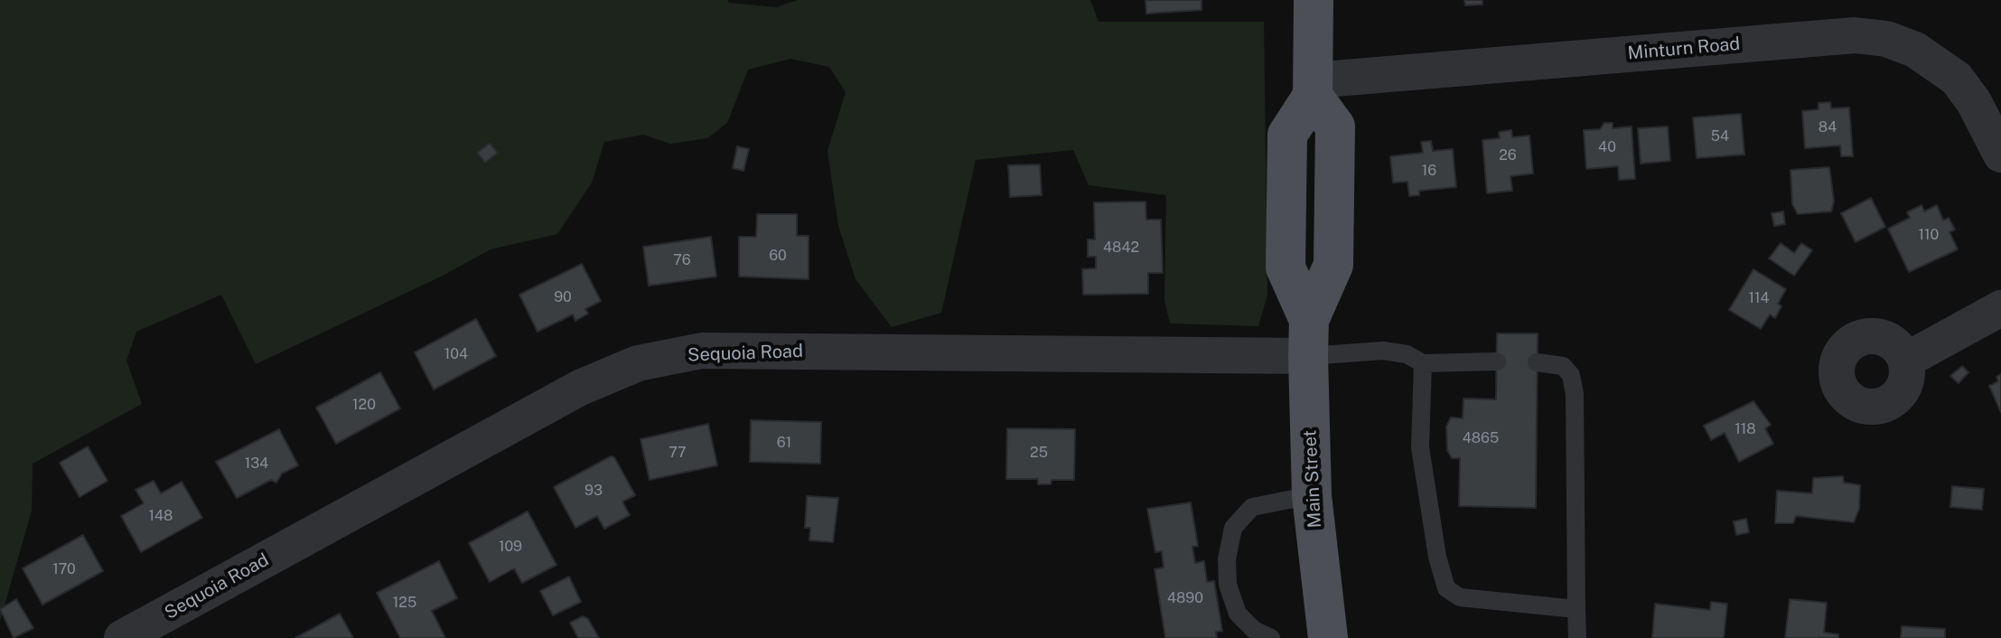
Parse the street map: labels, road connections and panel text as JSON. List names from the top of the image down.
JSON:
{
  "streets": {
    "main road": ["Main Street"],
    "street": ["Minturn Road", "Sequoia Road"]
  },
  "crossings": [
    ["Minturn Road", "Main Street"],
    ["Sequoia Road", "Main Street"]
  ],
  "house_numbers": [
    "84",
    "54",
    "40",
    "26",
    "16",
    "110",
    "4842",
    "60",
    "76",
    "90",
    "114",
    "104",
    "120",
    "118",
    "4865",
    "61",
    "77",
    "25",
    "134",
    "93",
    "148",
    "109",
    "170",
    "4890",
    "125"
  ]
}
